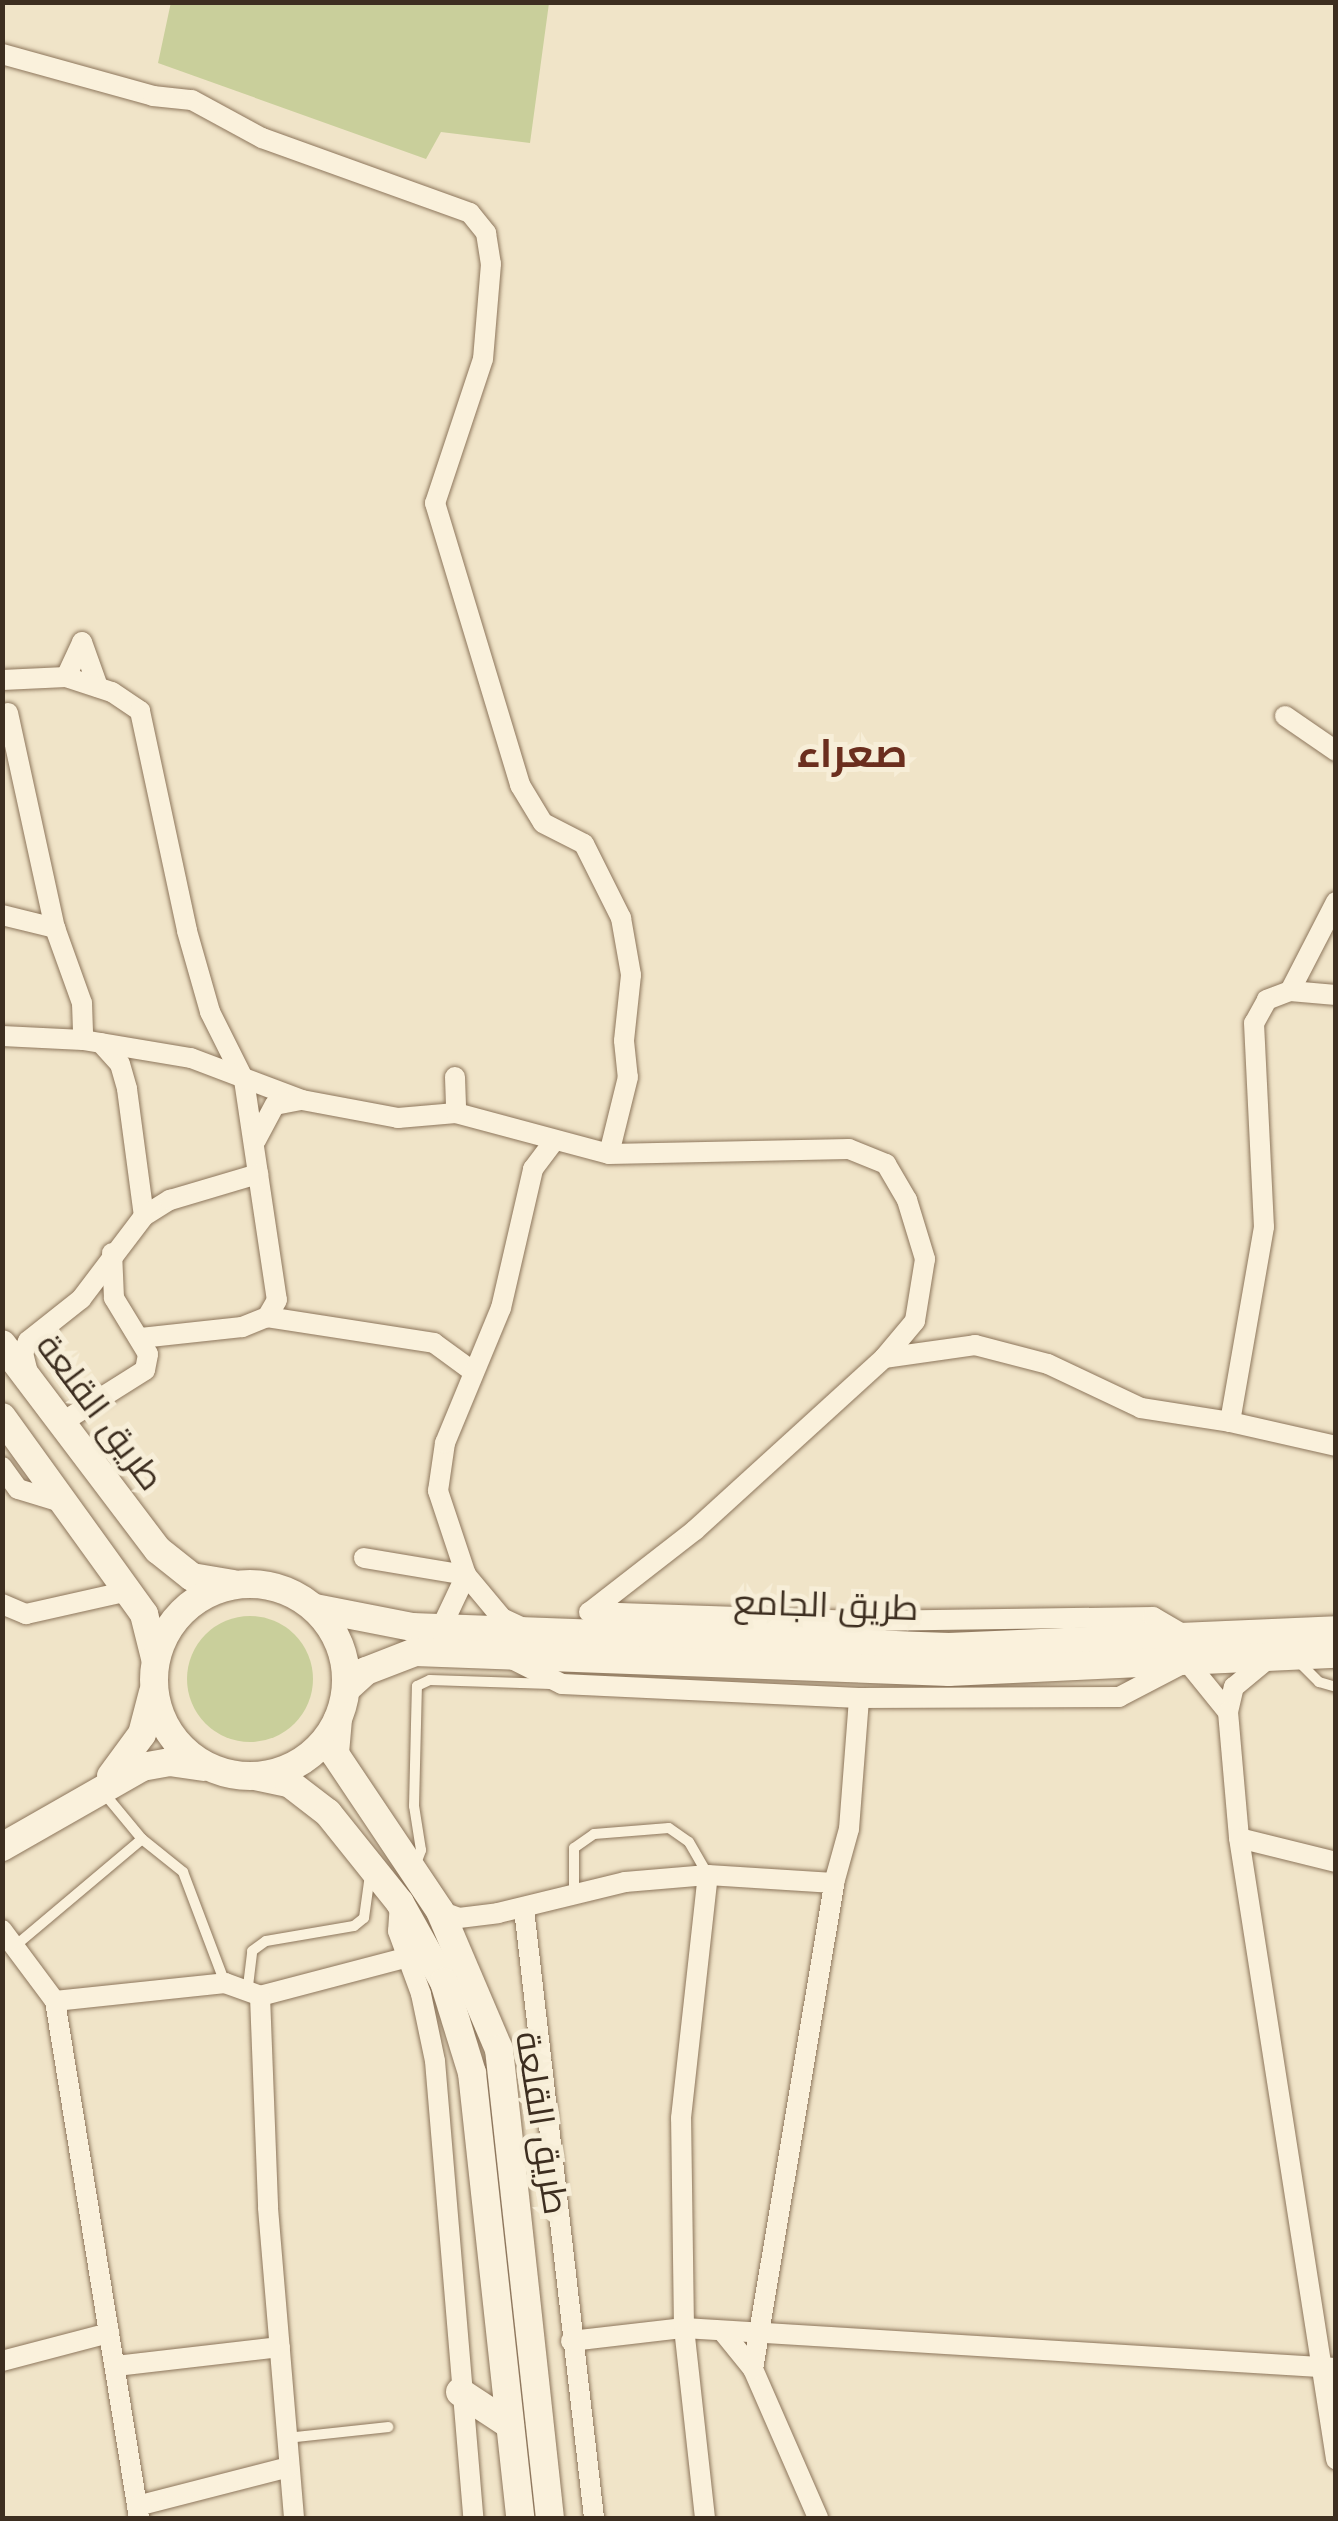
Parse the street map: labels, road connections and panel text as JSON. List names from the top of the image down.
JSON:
{
  "streets": {
    "main road": ["طريق القلعة", "طريق الجامع"]
  },
  "crossings": [
    ["طريق القلعة", "طريق الجامع"]
  ],
  "districts": ["صعراء"]
}
